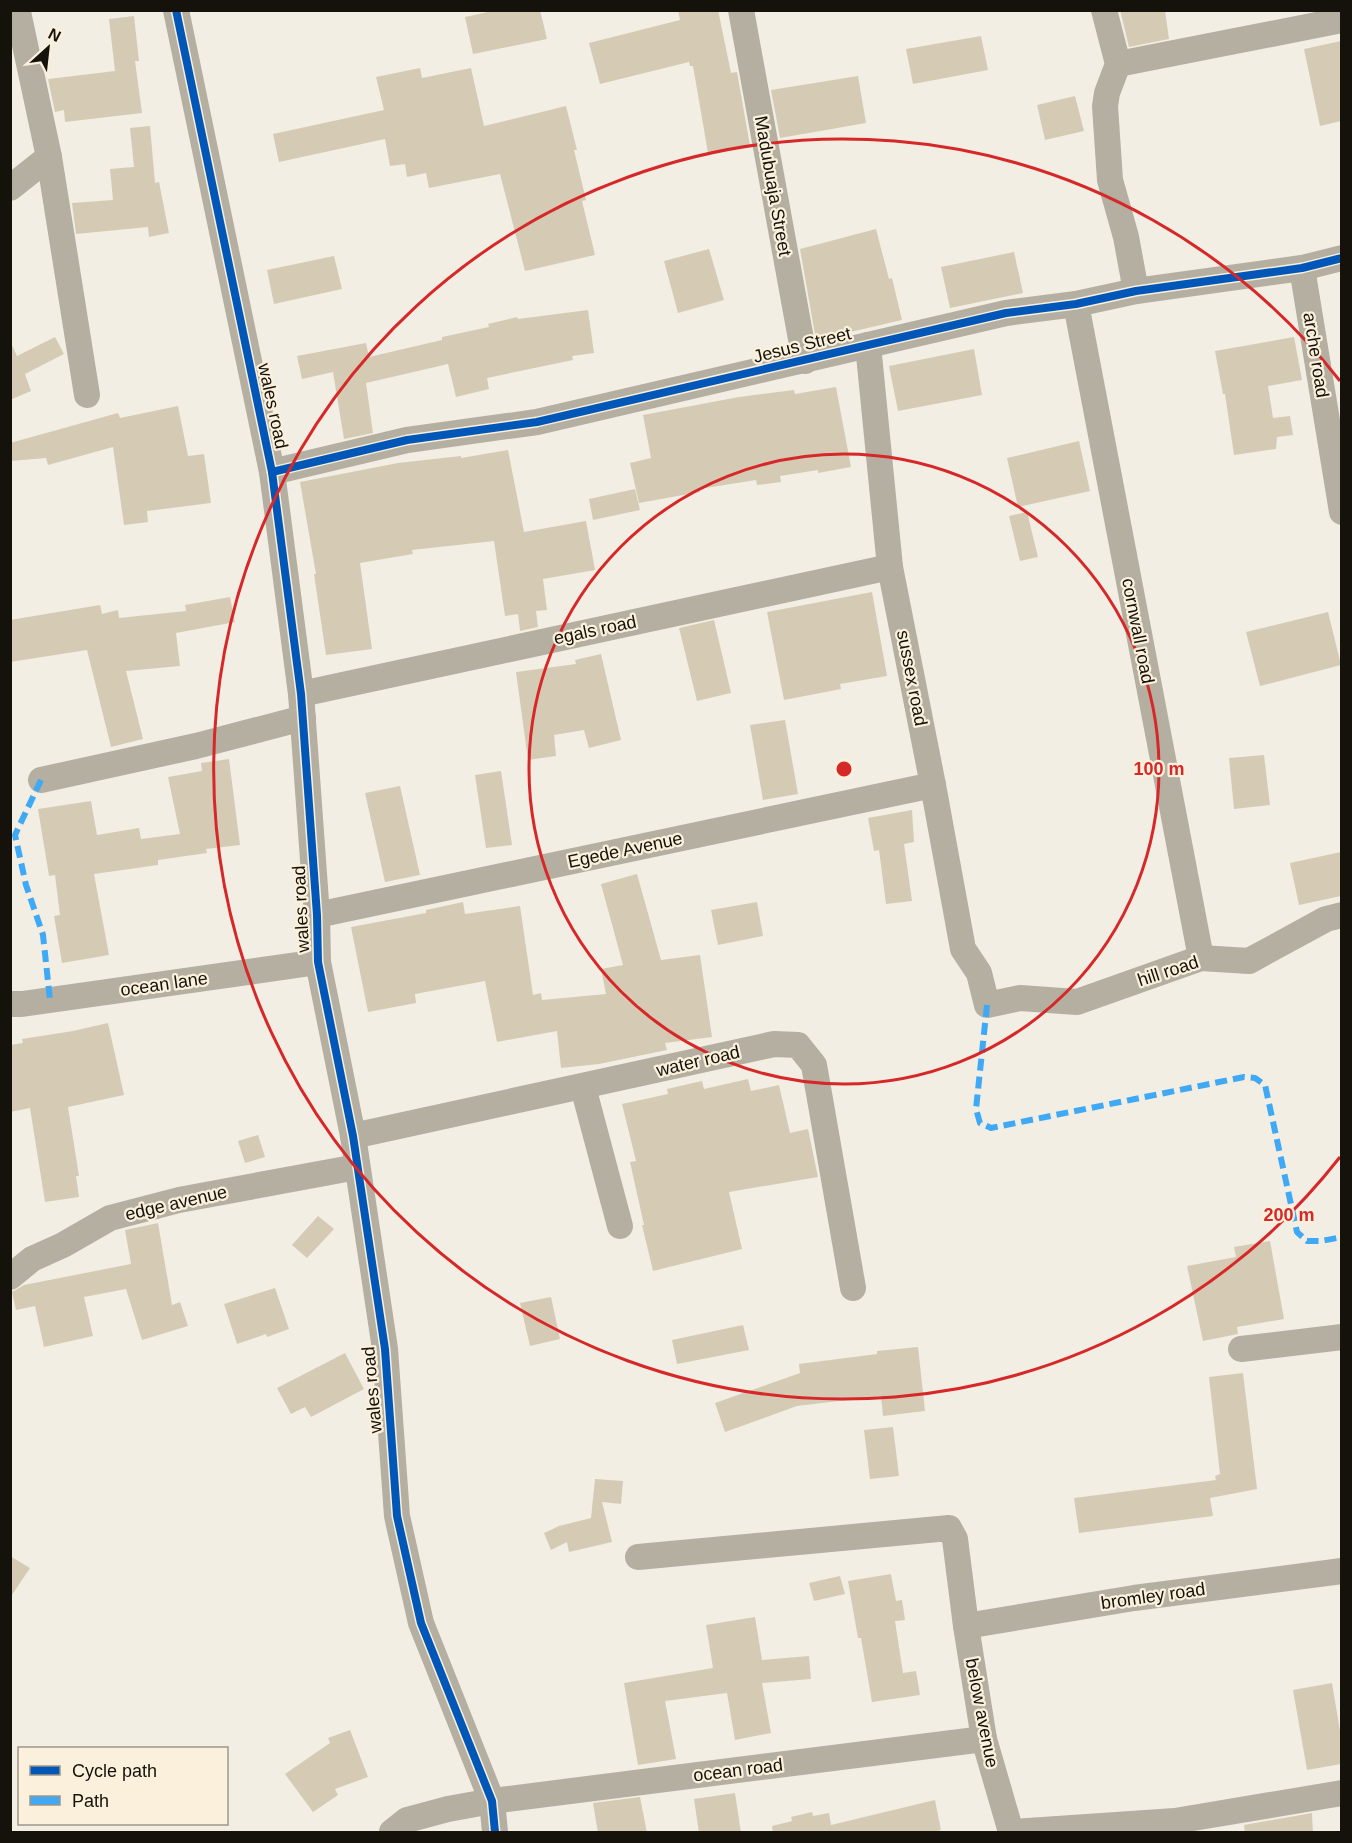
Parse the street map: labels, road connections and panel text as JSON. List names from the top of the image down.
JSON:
{
  "streets": {
    "street": [
      "Madubuaja Street",
      "Jesus Street",
      "arche road",
      "wales road",
      "egals road",
      "cornwall road",
      "sussex road",
      "Egede Avenue",
      "hill road",
      "ocean lane",
      "water road",
      "edge avenue",
      "bromley road",
      "below avenue",
      "ocean road"
    ]
  },
  "crossings": [
    ["Madubuaja Street", "Jesus Street"],
    ["Jesus Street", "arche road"],
    ["Jesus Street", "wales road"],
    ["Jesus Street", "cornwall road"],
    ["Jesus Street", "sussex road"],
    ["wales road", "egals road"],
    ["wales road", "Egede Avenue"],
    ["wales road", "ocean lane"],
    ["wales road", "water road"],
    ["wales road", "edge avenue"],
    ["wales road", "ocean road"],
    ["egals road", "sussex road"],
    ["cornwall road", "hill road"],
    ["sussex road", "Egede Avenue"],
    ["sussex road", "hill road"],
    ["bromley road", "below avenue"],
    ["below avenue", "ocean road"]
  ],
  "legend": ["Cycle path", "Path"],
  "north": "top right",
  "rings": ["100 m", "200 m"]
}
